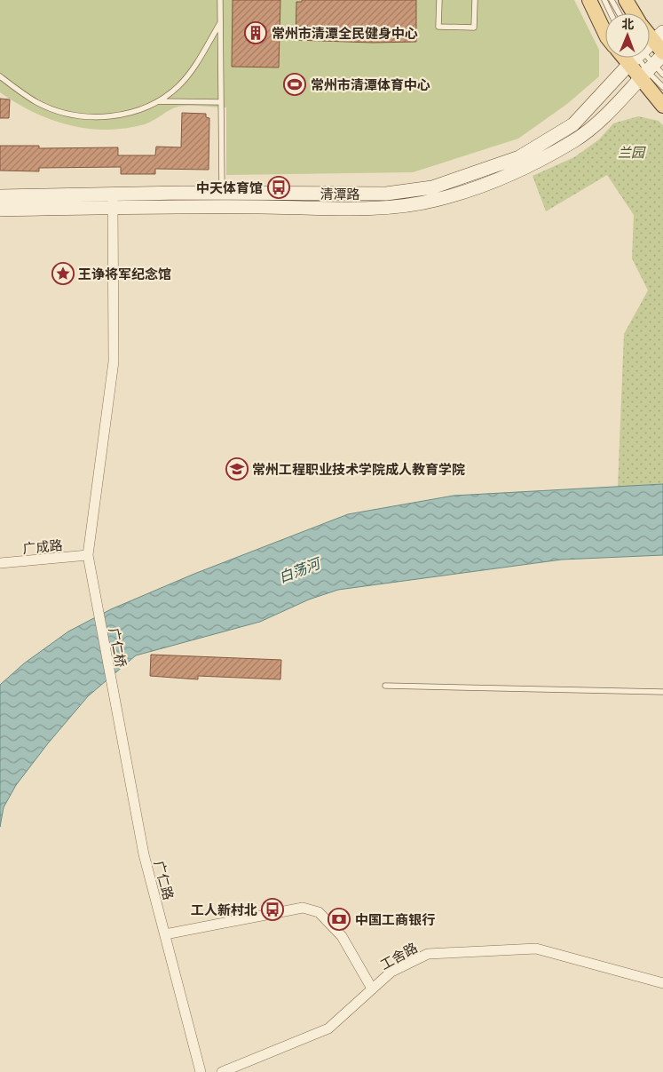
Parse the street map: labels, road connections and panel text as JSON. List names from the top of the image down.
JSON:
{
  "streets": {
    "main road": ["清潭路"],
    "street": [
      "广成路",
      "广仁桥",
      "广仁路",
      "工舍路"
    ]
  },
  "crossings": [
    ["清潭路", "广仁桥"],
    ["广成路", "广仁桥"],
    ["广仁桥", "广仁路"]
  ],
  "water": ["白荡河"],
  "parks": ["兰园"],
  "places": {
    "building": ["常州市清潭全民健身中心"],
    "sports": ["常州市清潭体育中心"],
    "bus stop": ["中天体育馆", "工人新村北"],
    "place": ["王诤将军纪念馆"],
    "school or university": ["常州工程职业技术学院成人教育学院"],
    "bank": ["中国工商银行"]
  },
  "north": "top"
}
